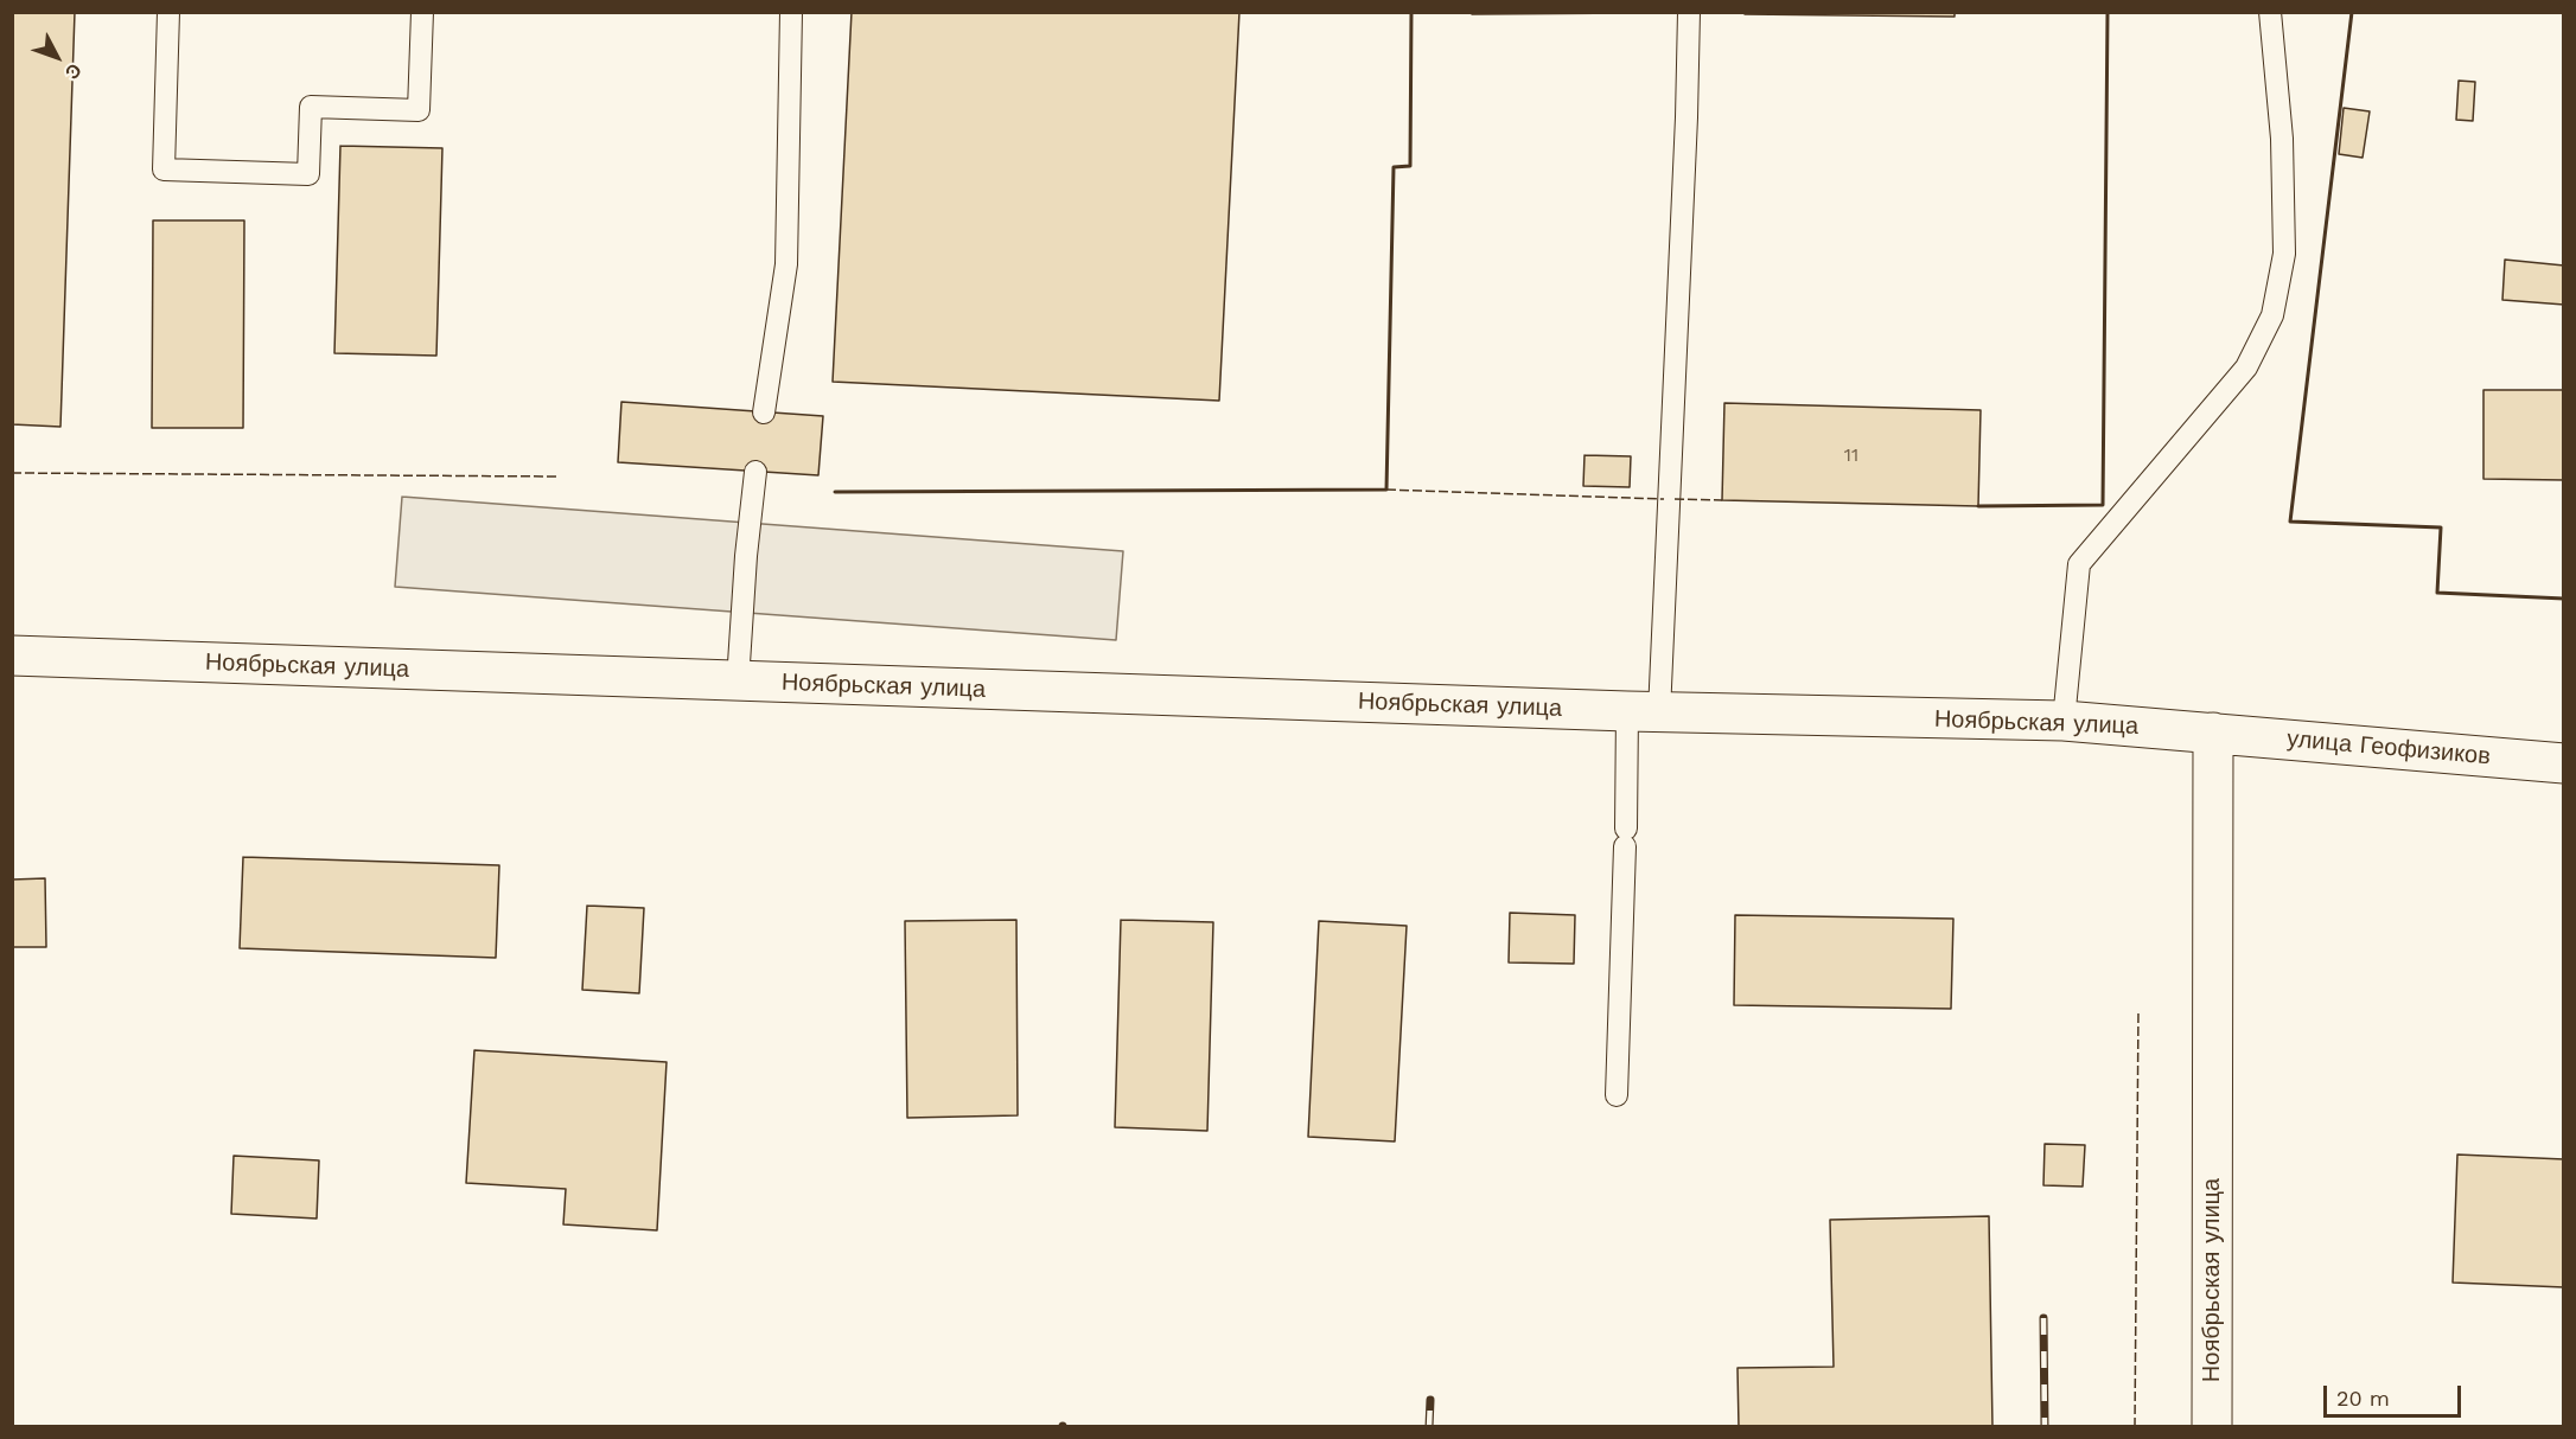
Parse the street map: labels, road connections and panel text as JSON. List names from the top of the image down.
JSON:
{
  "streets": {
    "main road": ["Ноябрьская улица", "улица Геофизиков"]
  },
  "crossings": [
    ["Ноябрьская улица", "улица Геофизиков"]
  ],
  "house_numbers": ["11"],
  "scale_bar": "20 m",
  "north": "bottom right"
}
